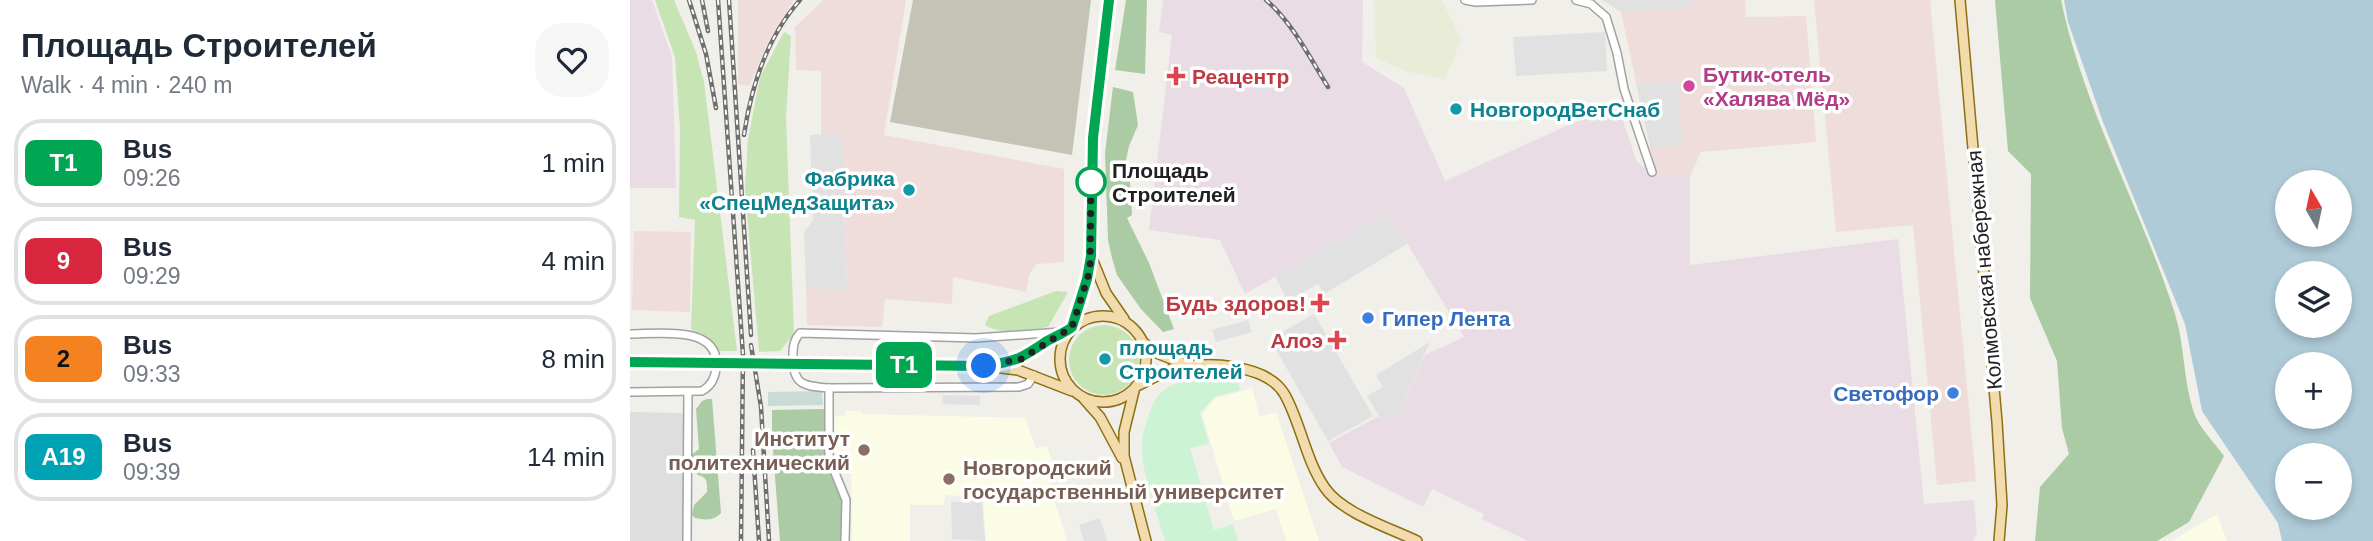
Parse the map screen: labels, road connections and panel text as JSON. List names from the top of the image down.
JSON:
{
  "streets": {
    "main road": ["Колмовская набережная"]
  },
  "places": {
    "health": ["Реацентр", "Будь здоров!", "Алоэ"],
    "other": [
      "Бутик-отель «Халява Мёд»",
      "НовгородВетСнаб",
      "Площадь Строителей",
      "Фабрика «СпецМедЗащита»",
      "Гипер Лента",
      "площадь Строителей",
      "Светофор",
      "Институт политехнический",
      "Новгородский государственный университет"
    ]
  },
  "lines": ["bus line Т1"],
  "north": "top",
  "page": {
    "heading": ["Площадь Строителей", "Walk · 4 min · 240 m"],
    "on_map": "Т1",
    "list": [
      {
        "mark": "Т1",
        "name": "Bus",
        "note": "09:26",
        "value": "1 min"
      },
      {
        "mark": "9",
        "name": "Bus",
        "note": "09:29",
        "value": "4 min"
      },
      {
        "mark": "2",
        "name": "Bus",
        "note": "09:33",
        "value": "8 min"
      },
      {
        "mark": "A19",
        "name": "Bus",
        "note": "09:39",
        "value": "14 min"
      }
    ],
    "map_buttons": ["+", "−"]
  }
}
